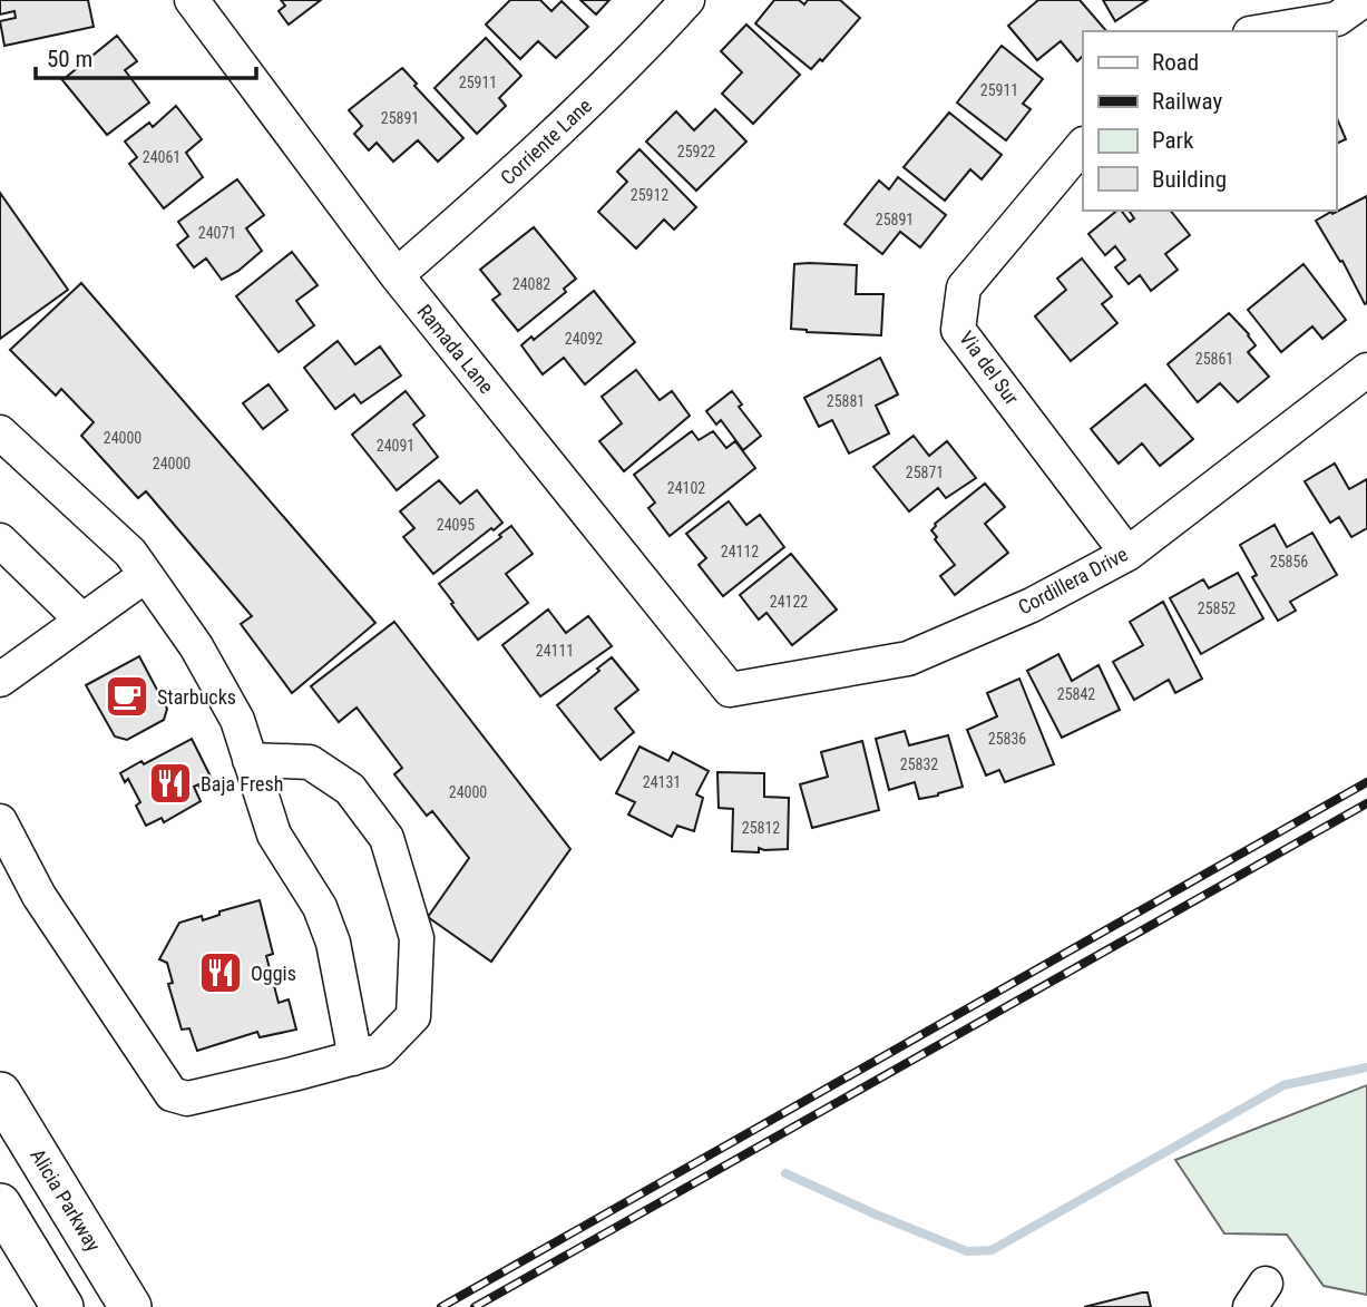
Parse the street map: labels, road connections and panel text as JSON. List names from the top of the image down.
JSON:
{
  "streets": {
    "main road": ["Alicia Parkway"],
    "street": [
      "Corriente Lane",
      "Ramada Lane",
      "Via del Sur",
      "Cordillera Drive"
    ]
  },
  "crossings": [
    ["Corriente Lane", "Ramada Lane"],
    ["Ramada Lane", "Cordillera Drive"],
    ["Via del Sur", "Cordillera Drive"]
  ],
  "places": {
    "cafe": ["Starbucks"],
    "restaurant": ["Baja Fresh", "Oggis"]
  },
  "house_numbers": [
    "25911",
    "25911",
    "25891",
    "25922",
    "24061",
    "25912",
    "25891",
    "24071",
    "24082",
    "24092",
    "25861",
    "25881",
    "24000",
    "24091",
    "24000",
    "25871",
    "24102",
    "24095",
    "24112",
    "25856",
    "24122",
    "25852",
    "24111",
    "25842",
    "25836",
    "25832",
    "24131",
    "24000",
    "25812"
  ],
  "legend": [
    "Road",
    "Railway",
    "Park",
    "Building"
  ],
  "scale_bar": "50 m"
}
